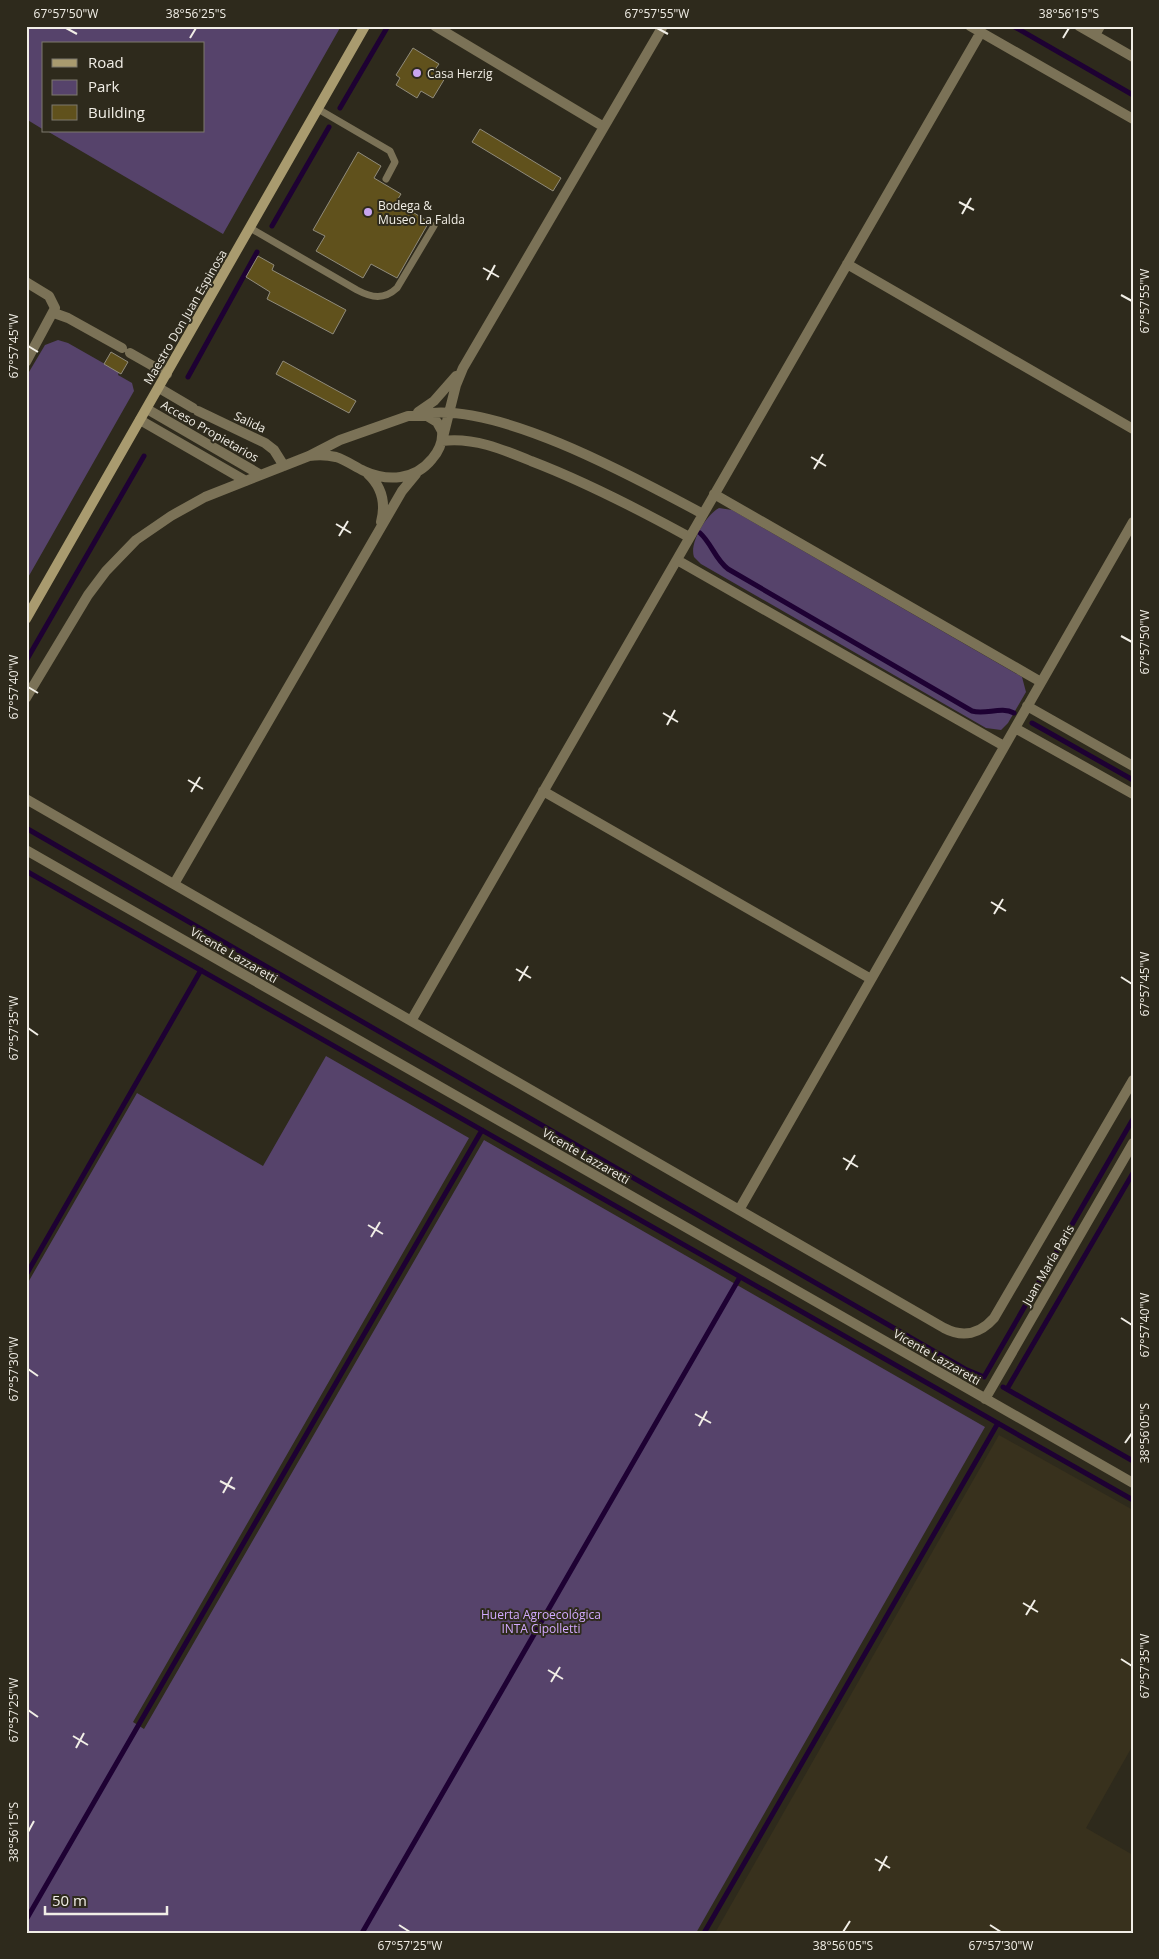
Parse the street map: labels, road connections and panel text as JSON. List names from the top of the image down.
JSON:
{
  "streets": {
    "main road": ["Maestro Don Juan Espinosa"],
    "street": [
      "Salida",
      "Acceso Propietarios",
      "Vicente Lazzaretti",
      "Juan María Paris"
    ]
  },
  "crossings": [
    ["Maestro Don Juan Espinosa", "Salida"],
    ["Maestro Don Juan Espinosa", "Acceso Propietarios"],
    ["Vicente Lazzaretti", "Juan María Paris"]
  ],
  "parks": ["Huerta Agroecológica INTA Cipolletti"],
  "places": ["Casa Herzig", "Bodega & Museo La Falda"],
  "legend": ["Road", "Park", "Building"],
  "scale_bar": "50 m",
  "coordinates": [
    "67°57'50\"W",
    "38°56'25\"S",
    "67°57'55\"W",
    "38°56'15\"S",
    "67°57'45\"W",
    "67°57'40\"W",
    "67°57'35\"W",
    "67°57'30\"W",
    "38°56'05\"S",
    "67°57'25\"W"
  ]
}
